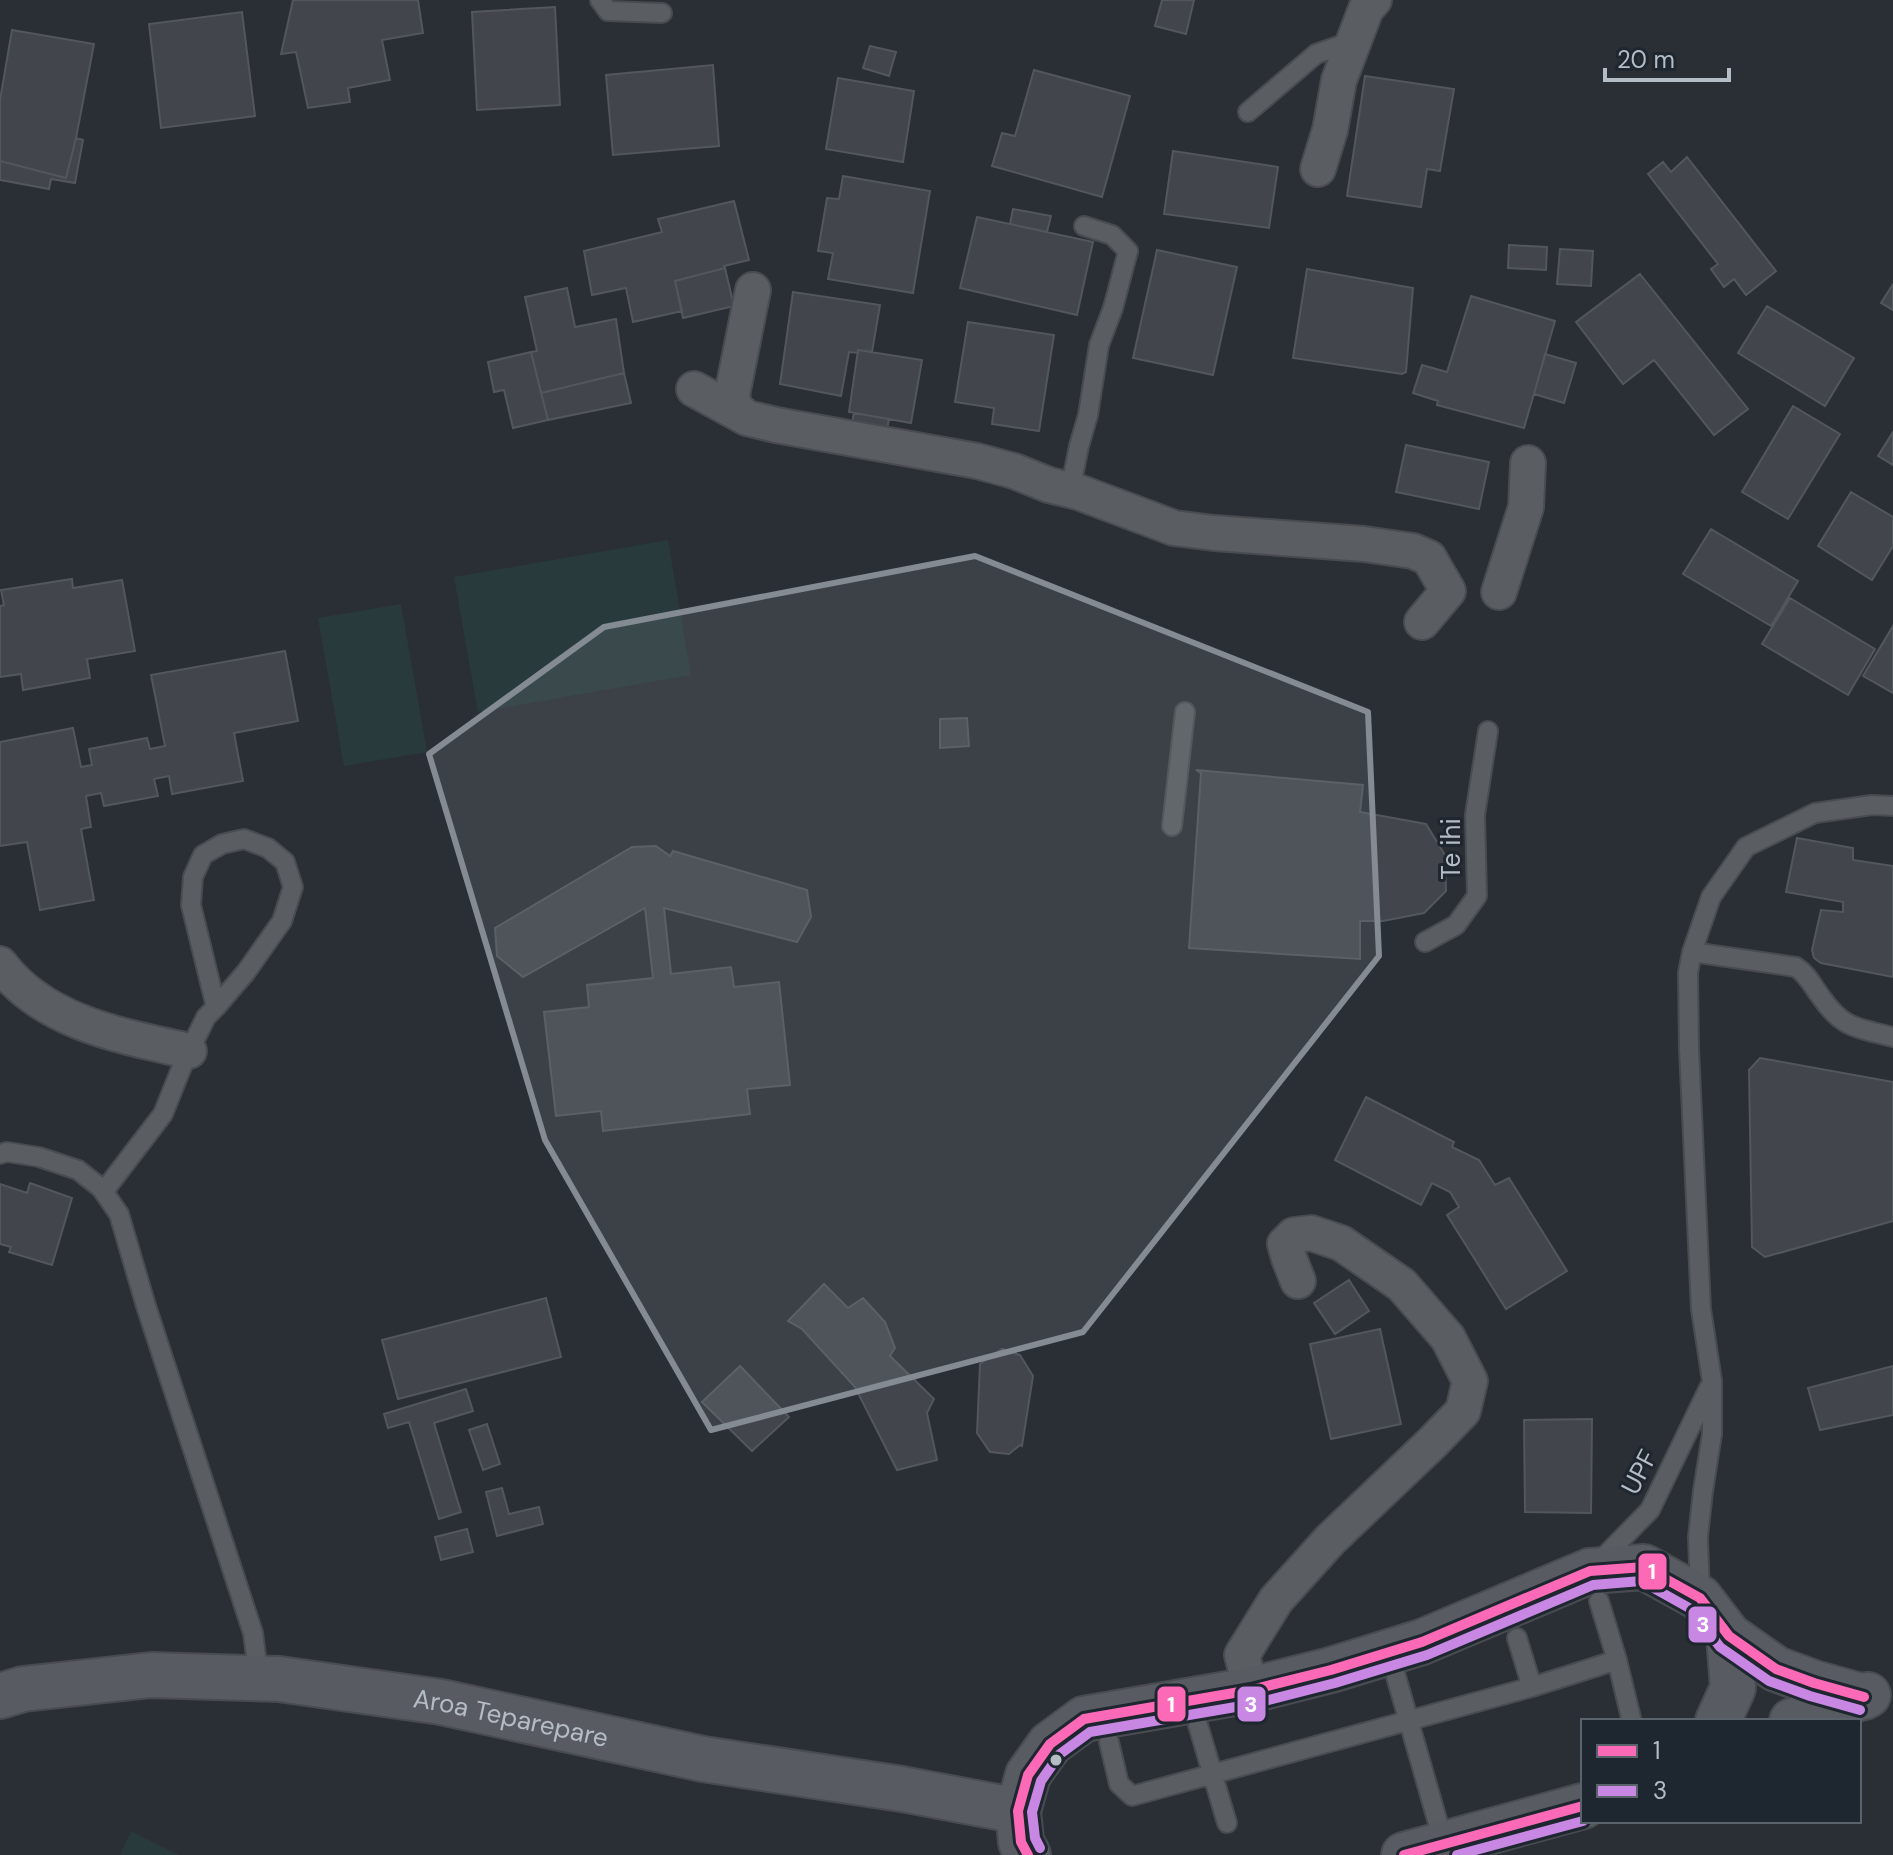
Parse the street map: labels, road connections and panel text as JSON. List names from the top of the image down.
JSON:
{
  "streets": {
    "main road": ["Aroa Teparepare"],
    "lane": ["Te ihi", "UPF"]
  },
  "lines": ["transit line 1", "transit line 3"],
  "legend": ["1", "3"],
  "scale_bar": "20 m"
}
